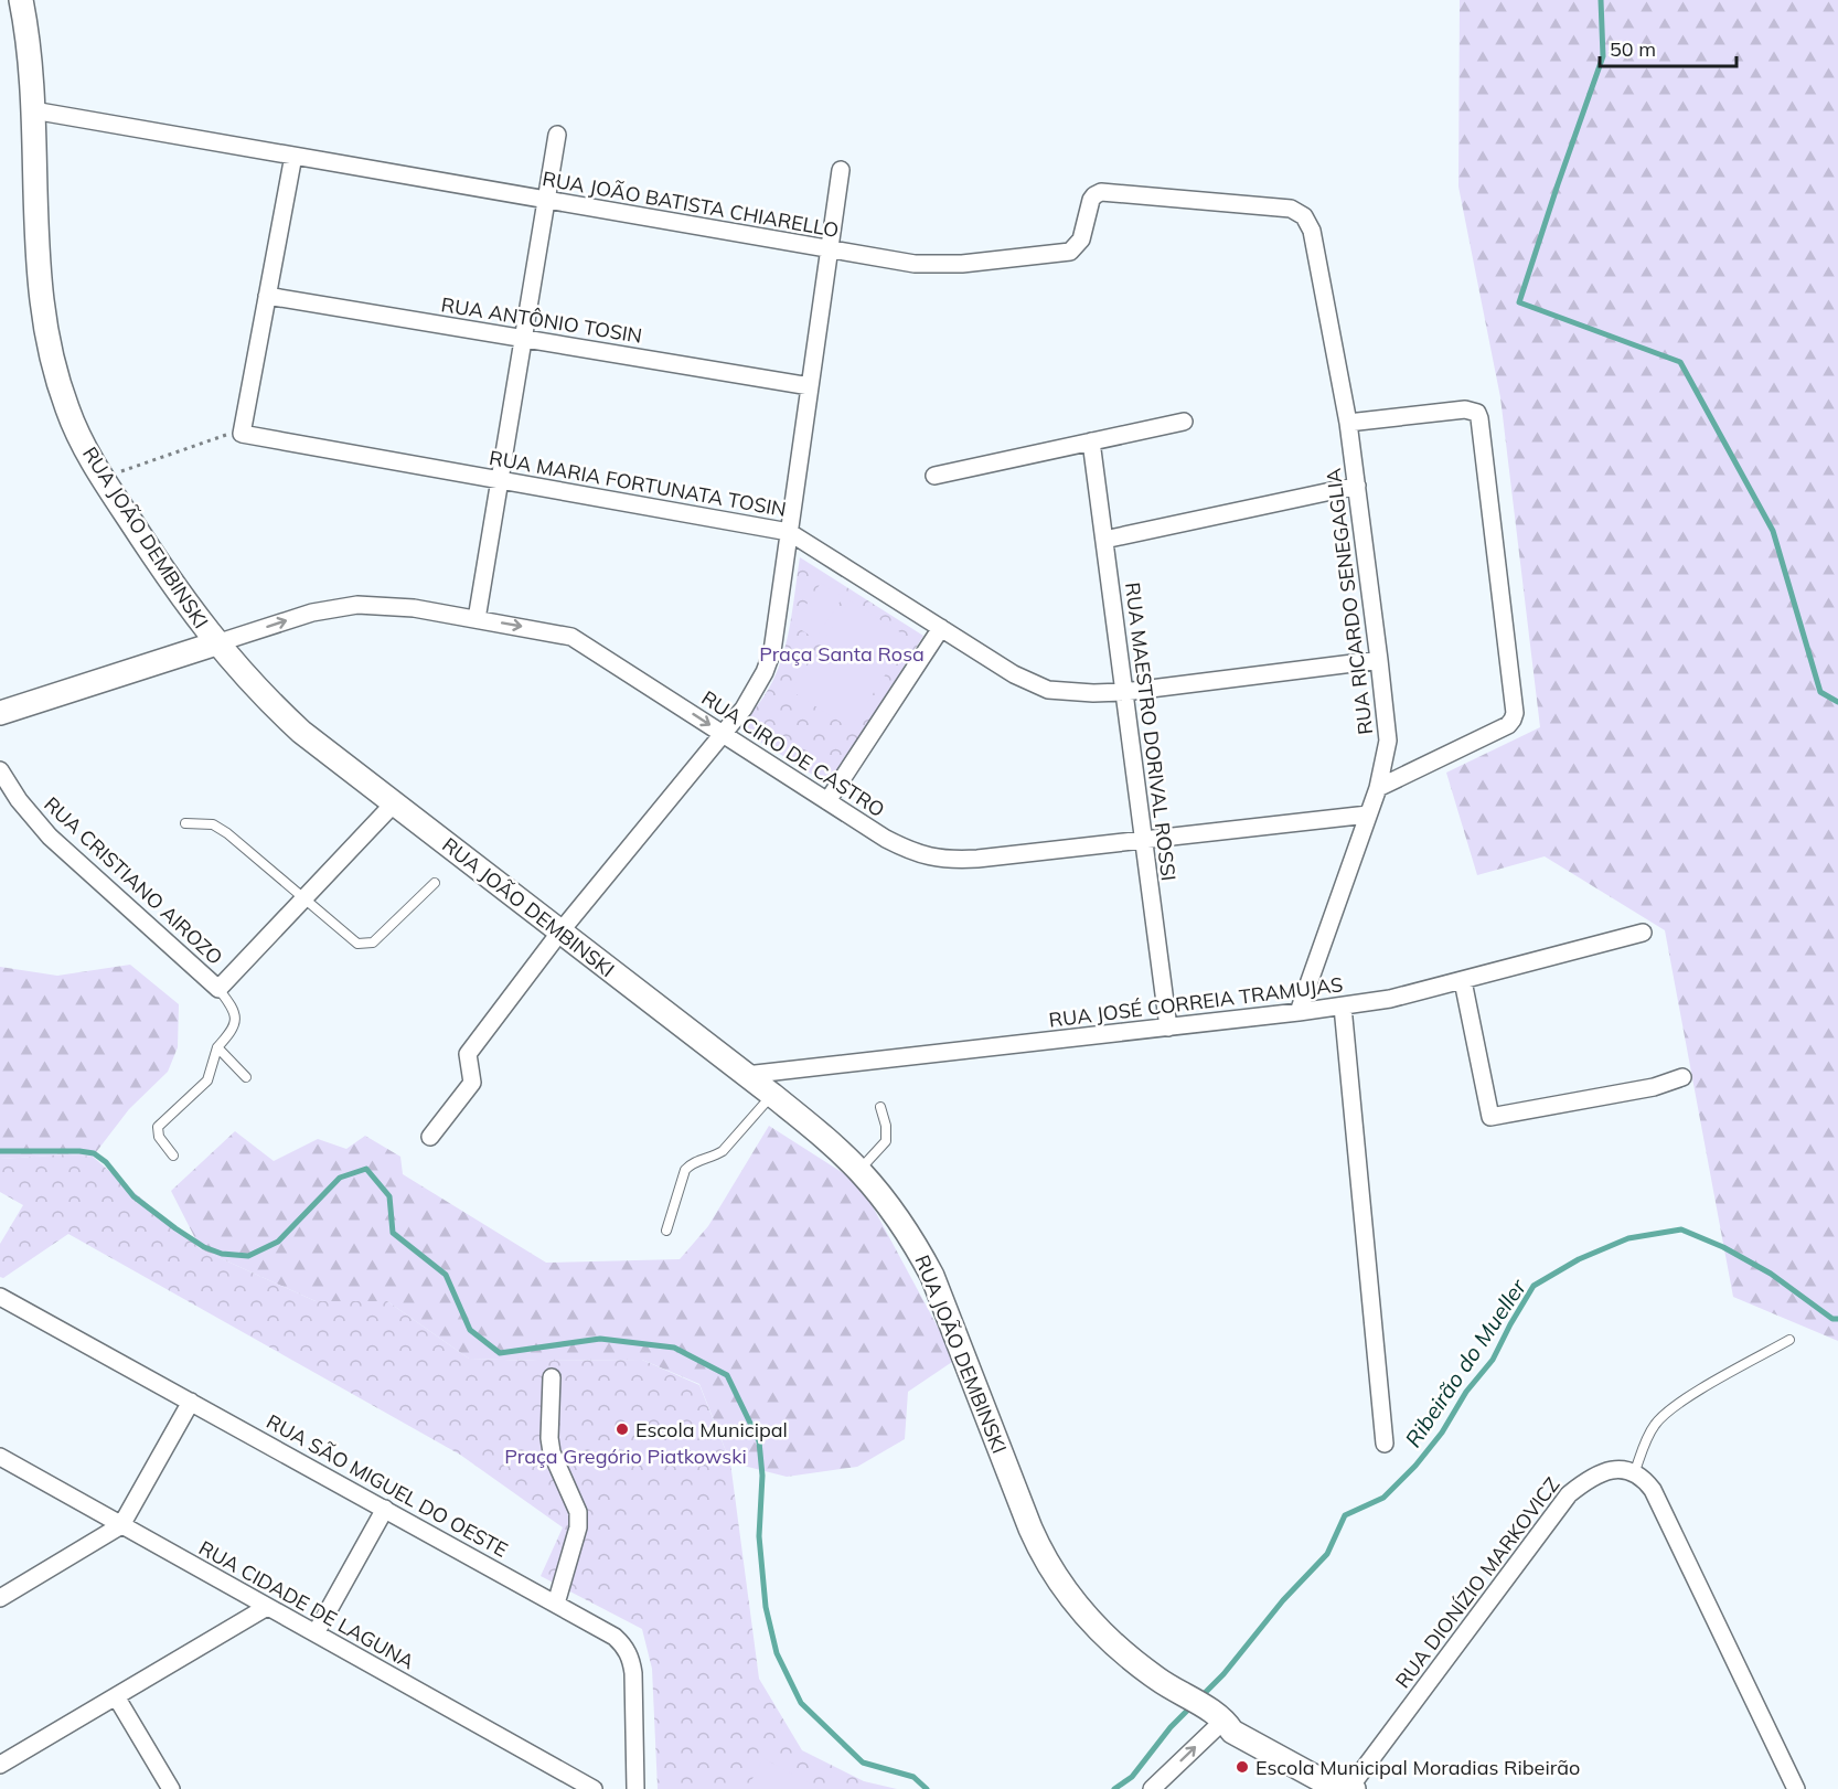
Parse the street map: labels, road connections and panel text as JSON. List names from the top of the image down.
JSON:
{
  "streets": {
    "main road": ["RUA JOÃO DEMBINSKI"],
    "street": [
      "RUA JOÃO BATISTA CHIARELLO",
      "RUA ANTÔNIO TOSIN",
      "RUA MARIA FORTUNATA TOSIN",
      "RUA RICARDO SENEGAGLIA",
      "RUA MAESTRO DORIVAL ROSSI",
      "RUA CIRO DE CASTRO",
      "RUA CRISTIANO AIROZO",
      "RUA JOSÉ CORREIA TRAMUJAS",
      "RUA SÃO MIGUEL DO OESTE",
      "RUA DIONÍZIO MARKOVICZ",
      "RUA CIDADE DE LAGUNA"
    ]
  },
  "crossings": [
    ["RUA JOÃO BATISTA CHIARELLO", "RUA JOÃO DEMBINSKI"],
    ["RUA JOÃO BATISTA CHIARELLO", "RUA RICARDO SENEGAGLIA"],
    ["RUA MARIA FORTUNATA TOSIN", "RUA RICARDO SENEGAGLIA"],
    ["RUA MARIA FORTUNATA TOSIN", "RUA MAESTRO DORIVAL ROSSI"],
    ["RUA JOÃO DEMBINSKI", "RUA CIRO DE CASTRO"],
    ["RUA JOÃO DEMBINSKI", "RUA JOSÉ CORREIA TRAMUJAS"],
    ["RUA JOÃO DEMBINSKI", "RUA DIONÍZIO MARKOVICZ"],
    ["RUA RICARDO SENEGAGLIA", "RUA CIRO DE CASTRO"],
    ["RUA RICARDO SENEGAGLIA", "RUA JOSÉ CORREIA TRAMUJAS"],
    ["RUA MAESTRO DORIVAL ROSSI", "RUA CIRO DE CASTRO"],
    ["RUA MAESTRO DORIVAL ROSSI", "RUA JOSÉ CORREIA TRAMUJAS"]
  ],
  "one_way": ["RUA CIRO DE CASTRO"],
  "water": ["Ribeirão do Mueller"],
  "parks": ["Praça Santa Rosa", "Praça Gregório Piatkowski"],
  "places": ["Escola Municipal", "Escola Municipal Moradias Ribeirão"],
  "scale_bar": "50 m"
}
